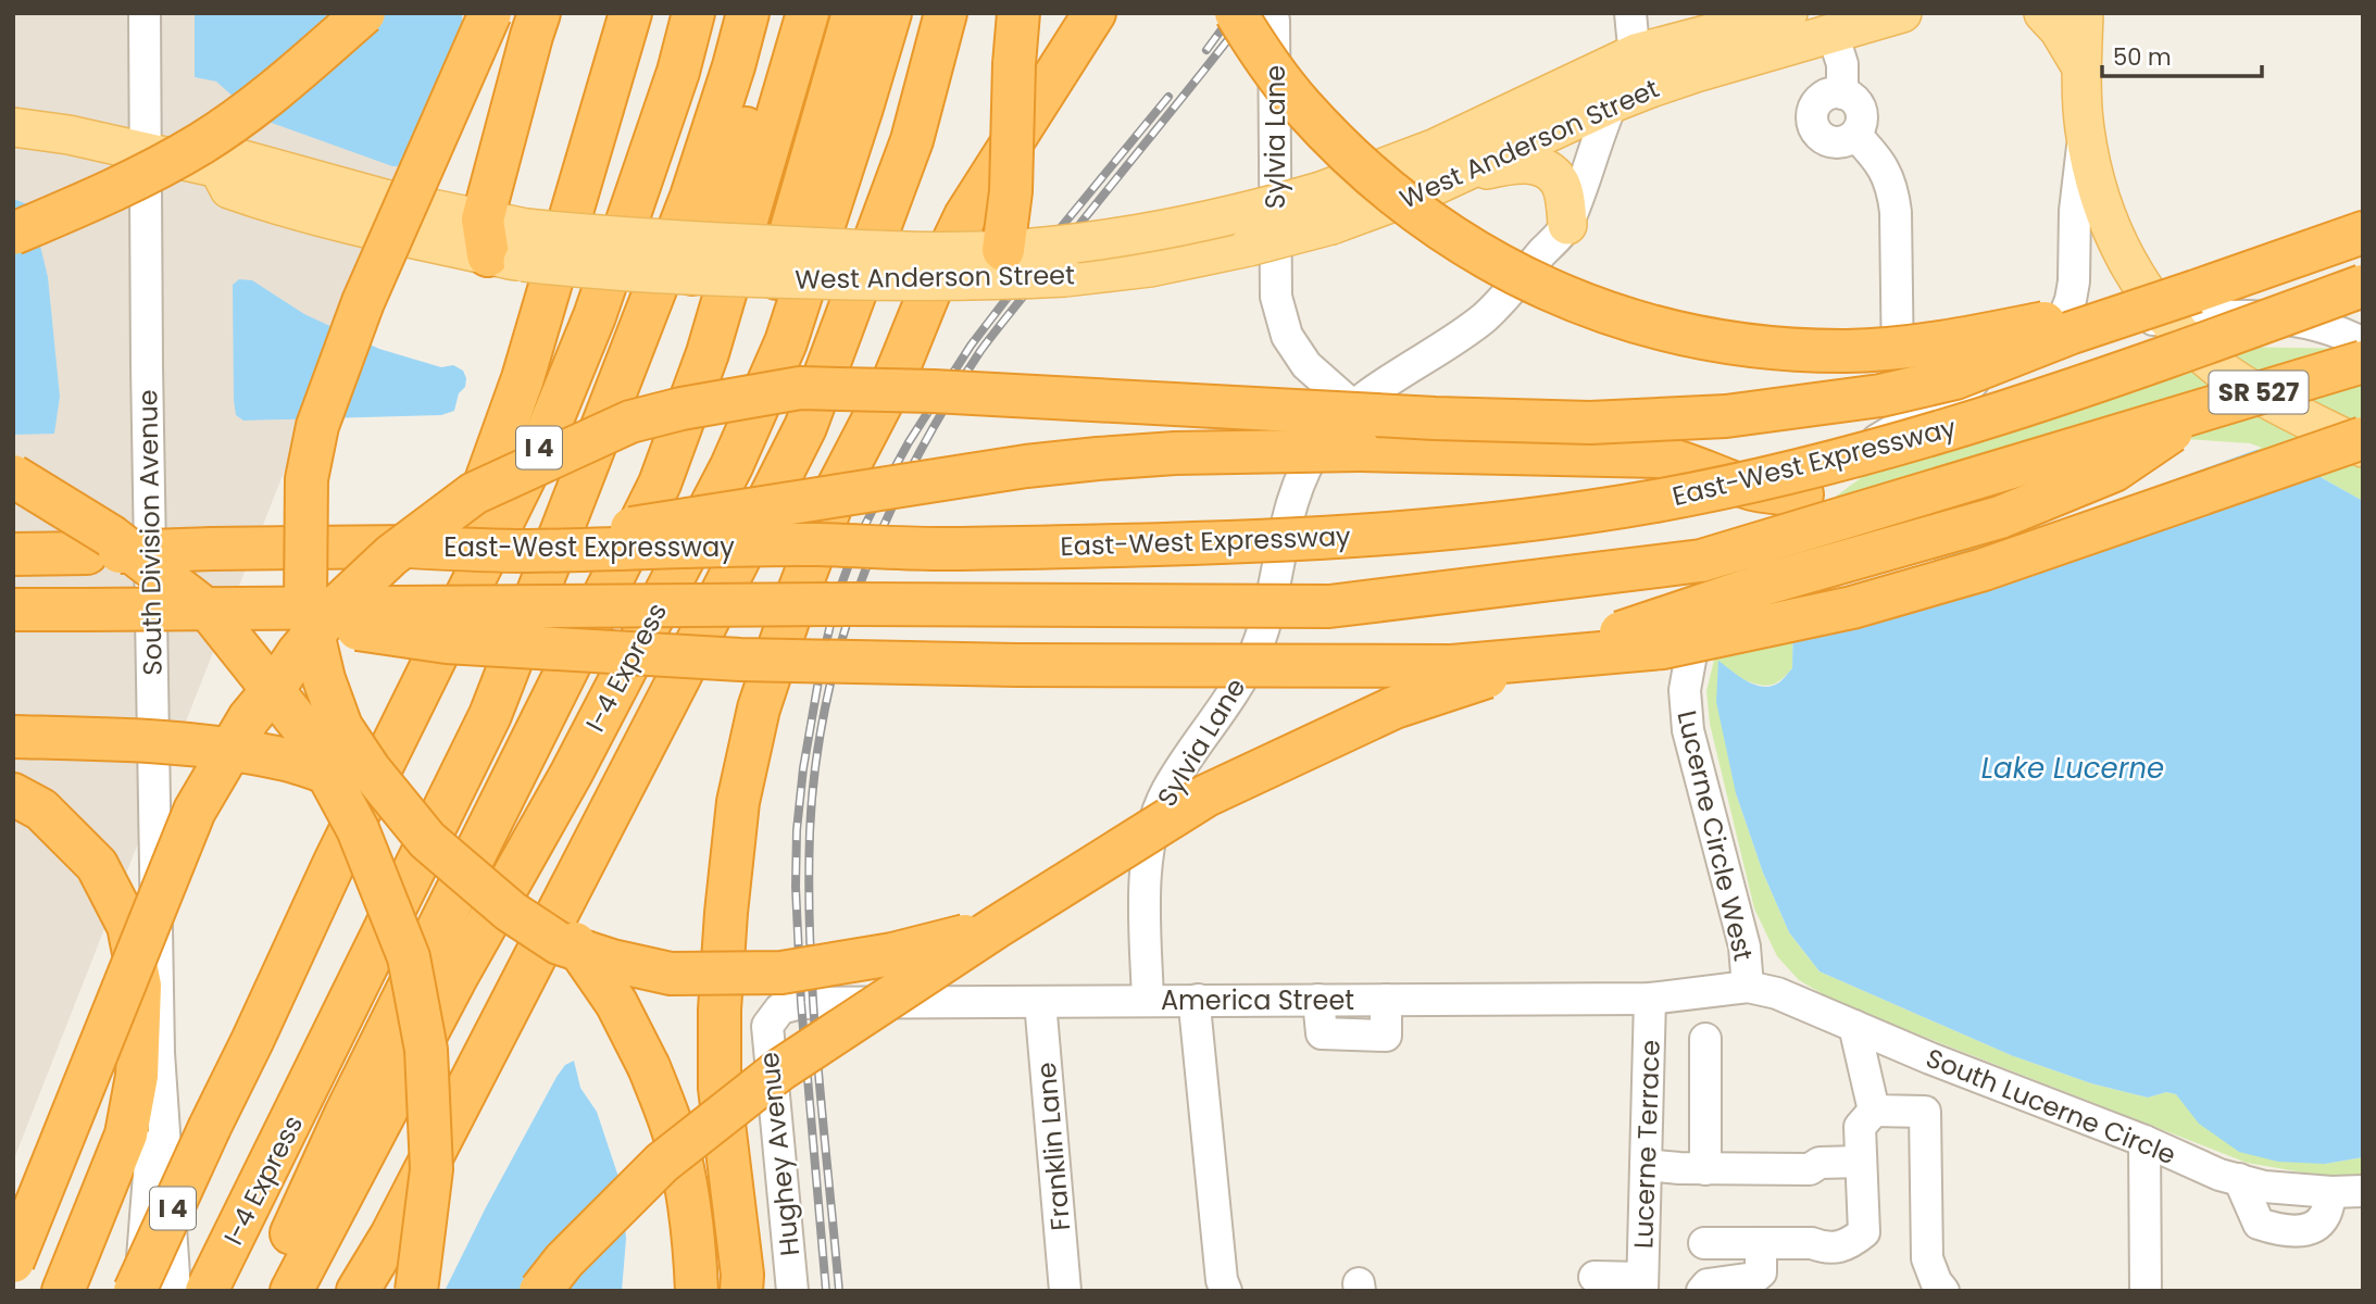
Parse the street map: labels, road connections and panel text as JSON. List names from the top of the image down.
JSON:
{
  "streets": {
    "highway": ["I 4", "East-West Expressway", "I-4 Express"],
    "main road": ["West Anderson Street", "SR 527"],
    "street": [
      "Sylvia Lane",
      "South Division Avenue",
      "Lucerne Circle West",
      "America Street",
      "South Lucerne Circle",
      "Lucerne Terrace",
      "Franklin Lane",
      "Hughey Avenue"
    ]
  },
  "crossings": [
    ["Sylvia Lane", "America Street"],
    ["West Anderson Street", "South Division Avenue"],
    ["SR 527", "Lucerne Circle West"],
    ["South Division Avenue", "I-4 Express"],
    ["Lucerne Circle West", "America Street"],
    ["Lucerne Circle West", "South Lucerne Circle"],
    ["America Street", "South Lucerne Circle"],
    ["America Street", "Lucerne Terrace"],
    ["America Street", "Franklin Lane"],
    ["America Street", "Hughey Avenue"]
  ],
  "water": ["Lake Lucerne"],
  "scale_bar": "50 m"
}
